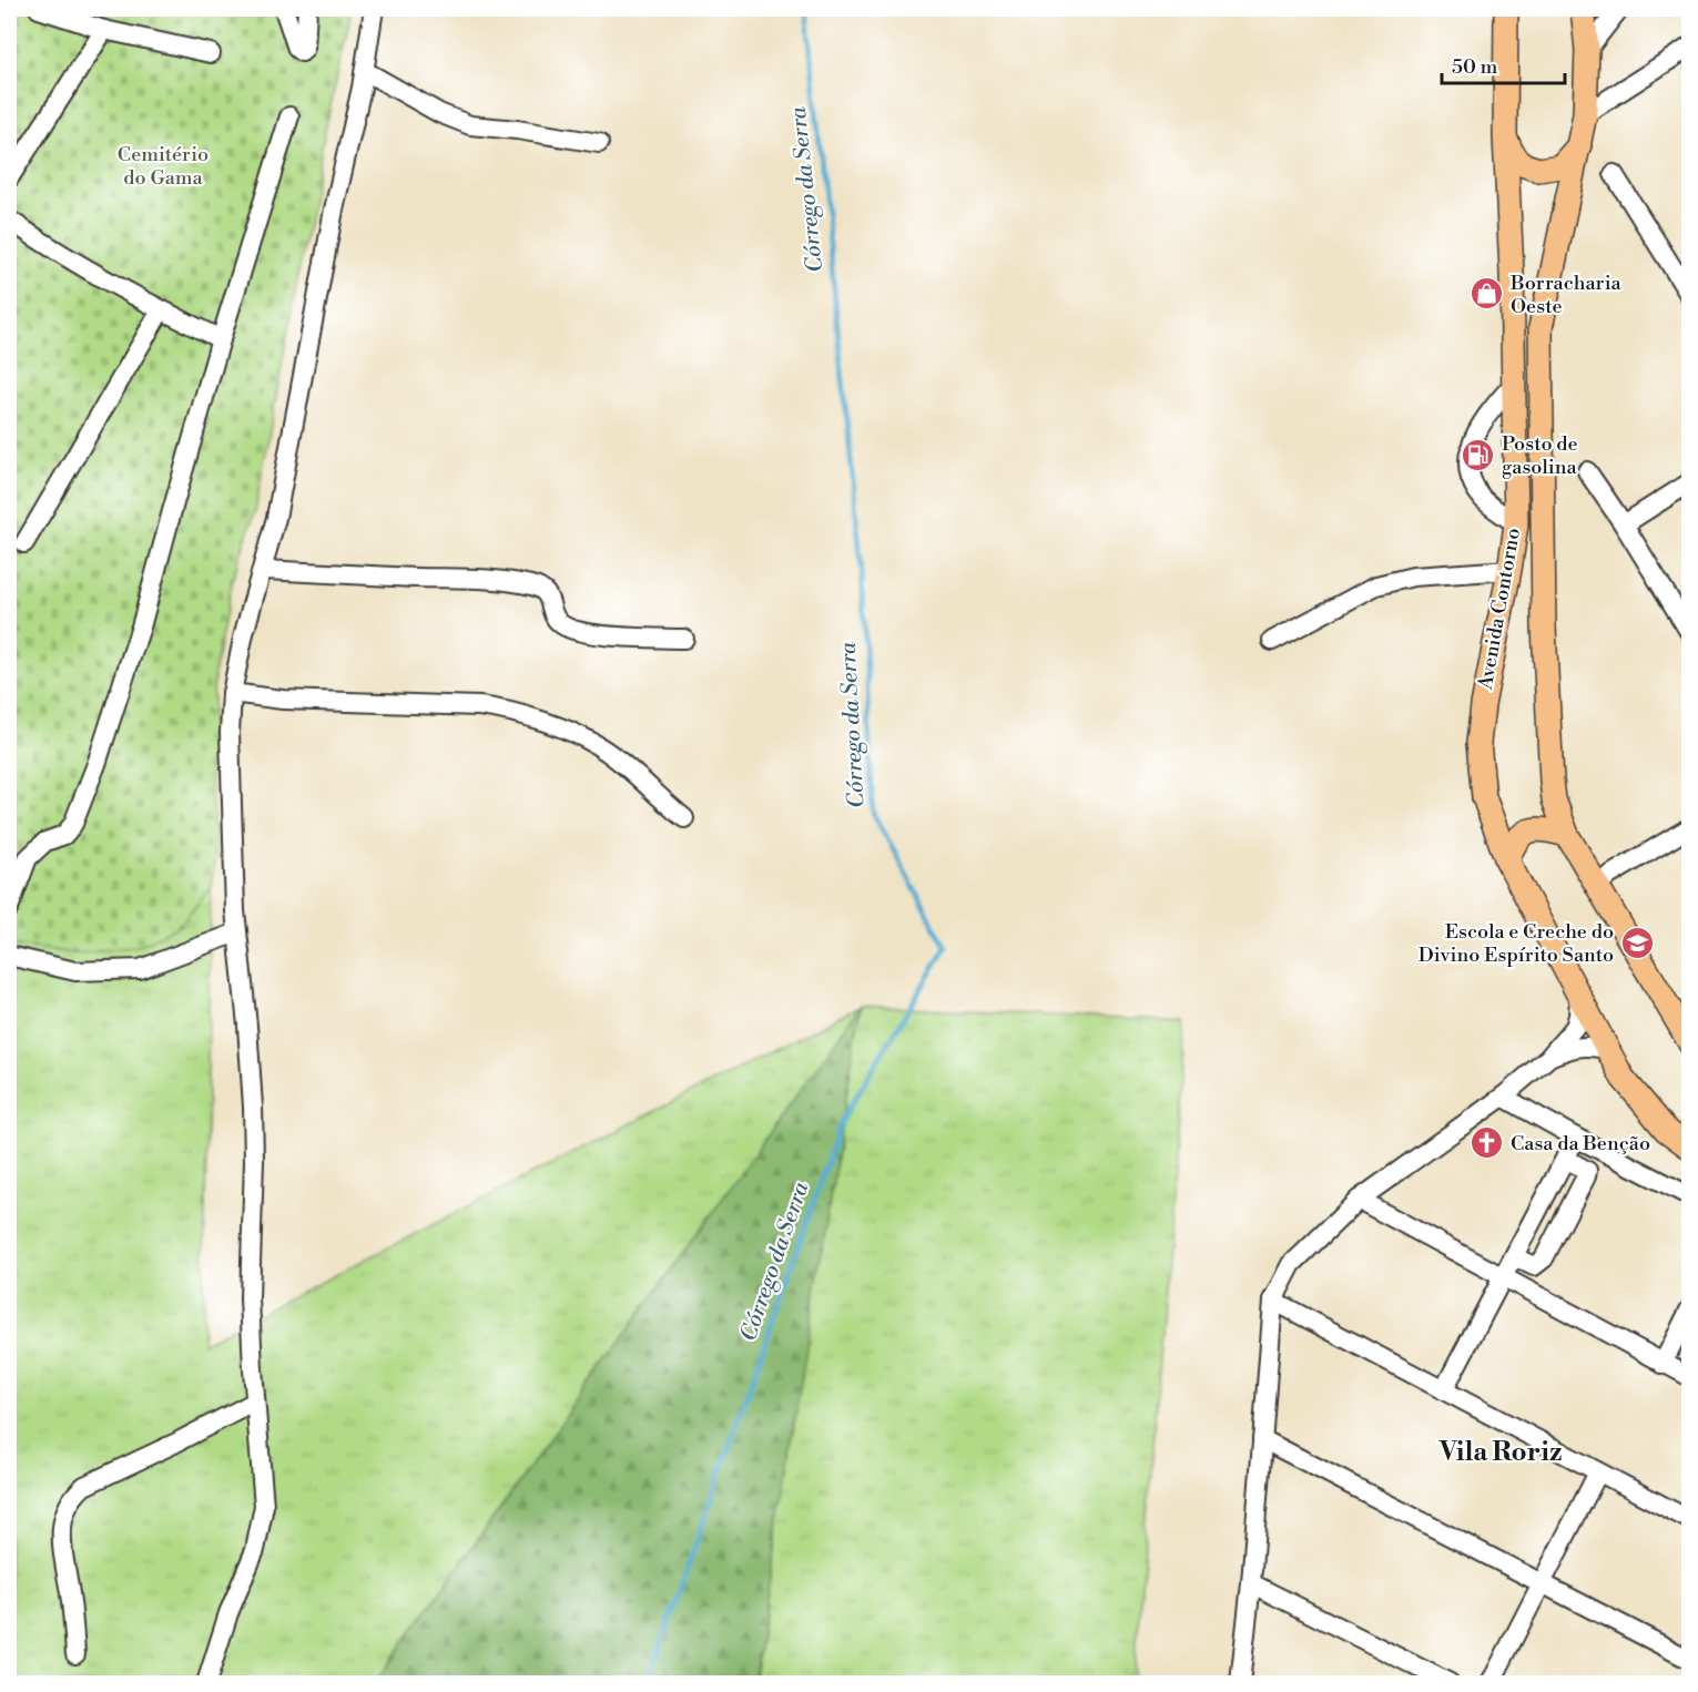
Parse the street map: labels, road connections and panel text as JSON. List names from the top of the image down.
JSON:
{
  "streets": {
    "main road": ["Avenida Contorno"]
  },
  "districts": ["Vila Roriz"],
  "water": ["Córrego da Serra"],
  "parks": ["Cemitério do Gama"],
  "places": {
    "shop": ["Borracharia Oeste"],
    "fuel station": ["Posto de gasolina"],
    "school or university": ["Escola e Creche do Divino Espírito Santo"],
    "church": ["Casa da Benção"]
  },
  "scale_bar": "50 m"
}
